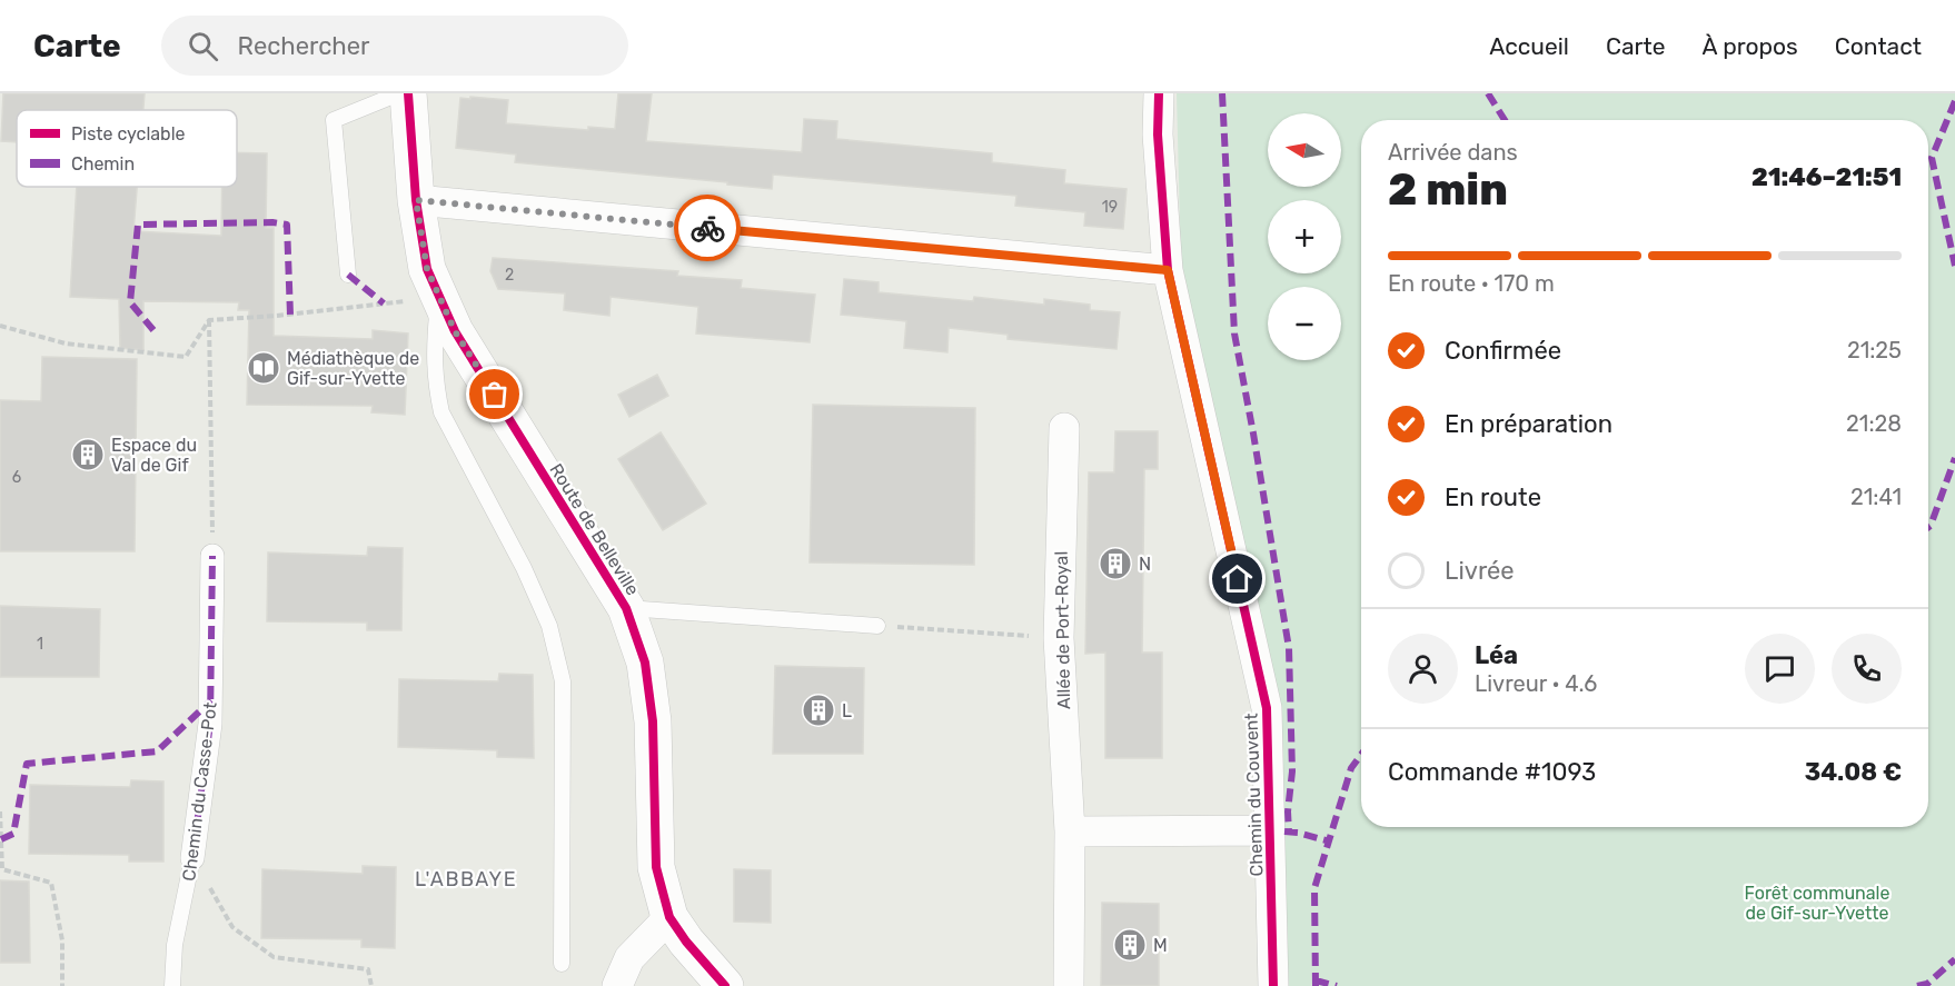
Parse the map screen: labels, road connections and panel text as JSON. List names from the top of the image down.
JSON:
{
  "streets": {
    "street": [
      "Route de Belleville",
      "Allée de Port-Royal",
      "Chemin du Casse-Pot",
      "Chemin du Couvent"
    ]
  },
  "districts": ["L'ABBAYE"],
  "parks": ["Forêt communale de Gif-sur-Yvette"],
  "places": {
    "library": ["Médiathèque de Gif-sur-Yvette"],
    "building": [
      "Espace du Val de Gif",
      "N",
      "L",
      "M"
    ]
  },
  "house_numbers": [
    "19",
    "2",
    "6",
    "1"
  ],
  "legend": ["Piste cyclable", "Chemin"],
  "north": "left",
  "page": {
    "header": "Carte",
    "search": "Rechercher",
    "nav": [
      "Accueil",
      "Carte",
      "À propos",
      "Contact"
    ],
    "map_buttons": ["+", "−"],
    "heading": ["2 min", "Arrivée dans", "21:46–21:51"],
    "panel": [
      "Léa",
      "Livreur · 4.6",
      "Commande #1093",
      "34.08 €"
    ],
    "bar": "En route · 170 m",
    "list": [
      ["Confirmée", "21:25"],
      ["En préparation", "21:28"],
      ["En route", "21:41"],
      "Livrée"
    ]
  }
}
